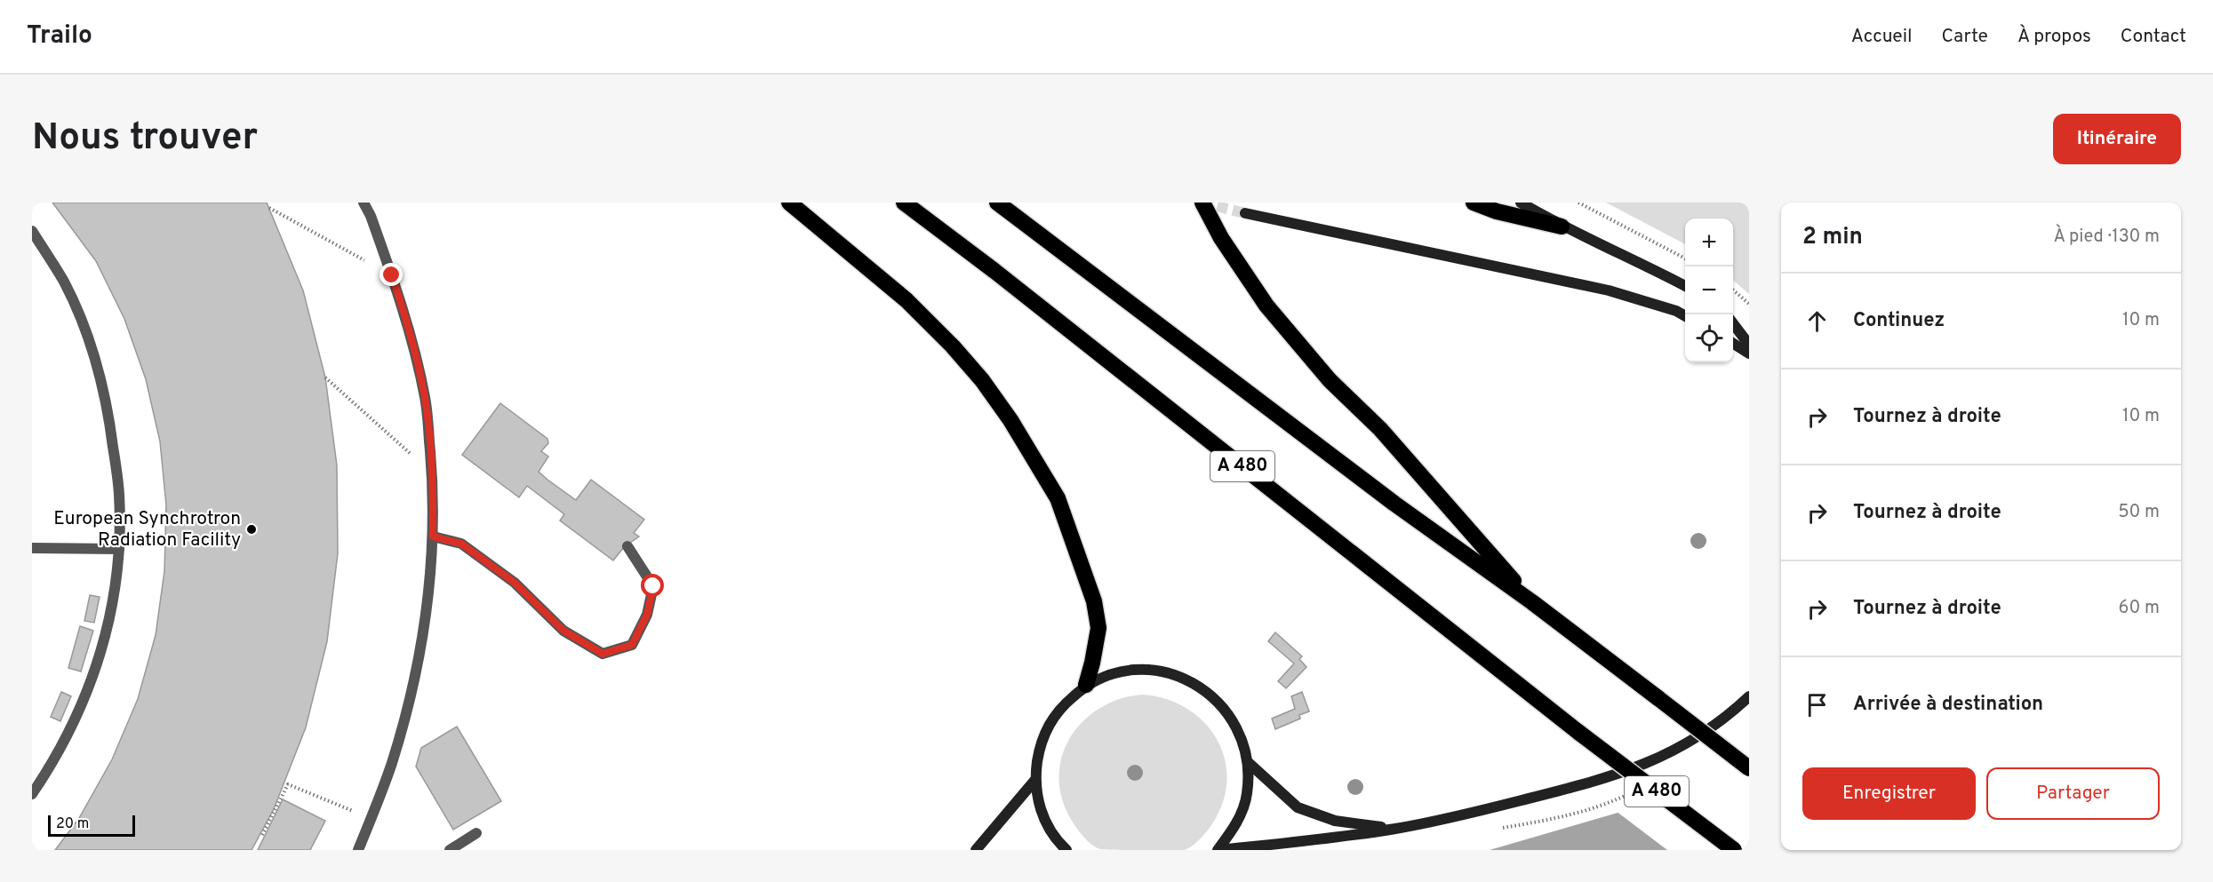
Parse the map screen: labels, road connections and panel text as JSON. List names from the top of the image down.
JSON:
{
  "streets": {
    "highway": ["A 480"]
  },
  "places": ["European Synchrotron Radiation Facility"],
  "scale_bar": "20 m",
  "page": {
    "header": "Trailo",
    "nav": [
      "Accueil",
      "Carte",
      "À propos",
      "Contact"
    ],
    "buttons": [
      "Itinéraire",
      ["Enregistrer", "Partager"]
    ],
    "title": "Nous trouver",
    "heading": ["2 min", "À pied · 130 m"],
    "map_buttons": ["+", "−"],
    "list": [
      ["Continuez", "10 m"],
      ["Tournez à droite", "10 m"],
      ["Tournez à droite", "50 m"],
      ["Tournez à droite", "60 m"],
      "Arrivée à destination"
    ],
    "scale": "20 m"
  }
}
